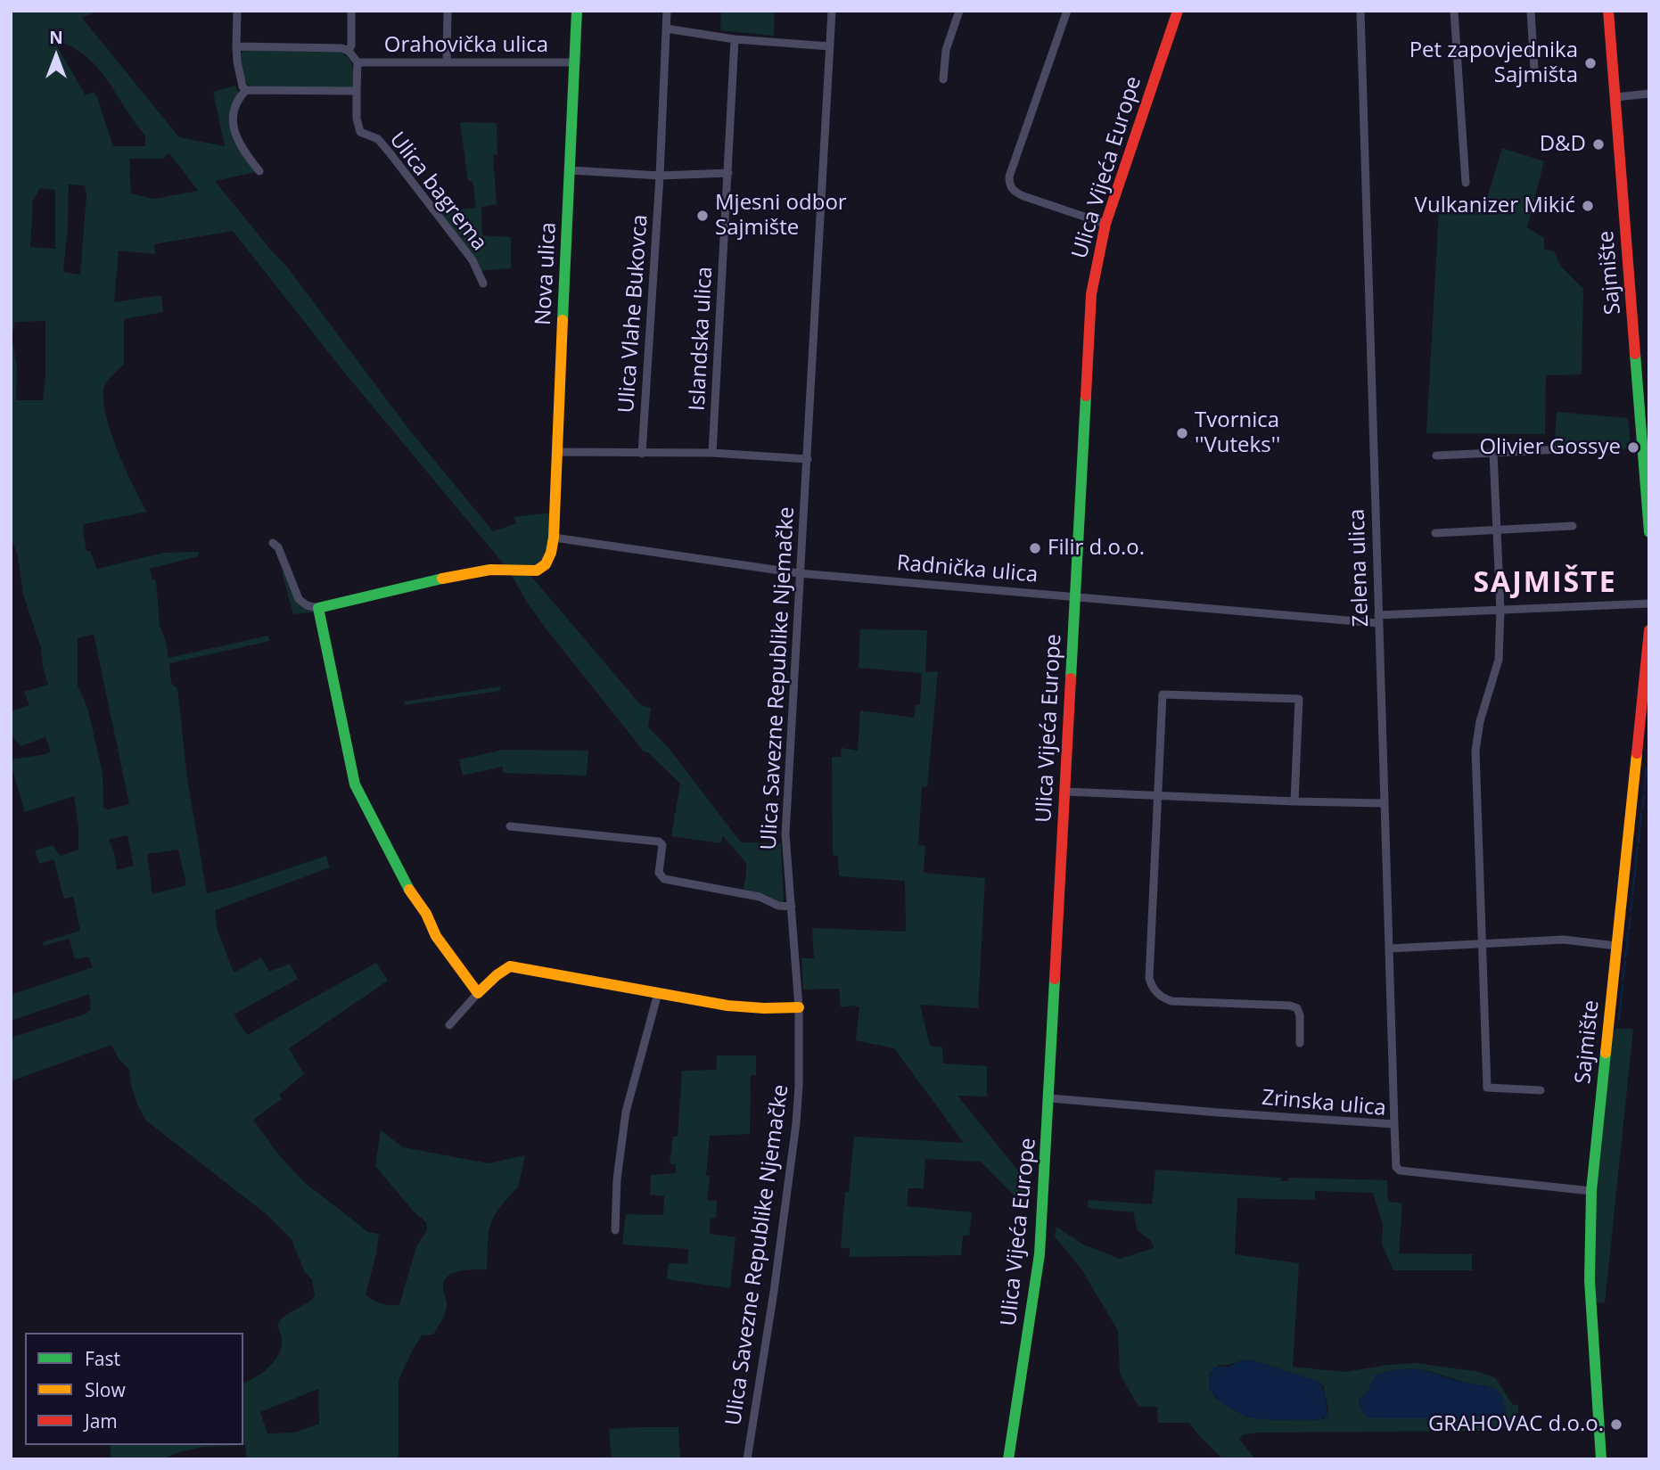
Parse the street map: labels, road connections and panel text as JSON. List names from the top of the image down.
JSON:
{
  "streets": {
    "street": [
      "Orahovička ulica",
      "Ulica Vijeća Europe",
      "Ulica bagrema",
      "Sajmište",
      "Nova ulica",
      "Ulica Vlahe Bukovca",
      "Islandska ulica",
      "Zelena ulica",
      "Radnička ulica",
      "Ulica Savezne Republike Njemačke",
      "Zrinska ulica"
    ]
  },
  "crossings": [
    ["Orahovička ulica", "Ulica bagrema"],
    ["Orahovička ulica", "Nova ulica"],
    ["Ulica Vijeća Europe", "Radnička ulica"],
    ["Ulica Vijeća Europe", "Zrinska ulica"],
    ["Sajmište", "Zrinska ulica"],
    ["Nova ulica", "Radnička ulica"],
    ["Zelena ulica", "Radnička ulica"],
    ["Zelena ulica", "Zrinska ulica"],
    ["Radnička ulica", "Ulica Savezne Republike Njemačke"]
  ],
  "districts": ["SAJMIŠTE"],
  "places": [
    "Pet zapovjednika Sajmišta",
    "D&D",
    "Vulkanizer Mikić",
    "Mjesni odbor Sajmište",
    "Tvornica ''Vuteks''",
    "Olivier Gossye",
    "Filir d.o.o.",
    "GRAHOVAC d.o.o."
  ],
  "legend": ["Fast", "Slow", "Jam"],
  "north": "top"
}
